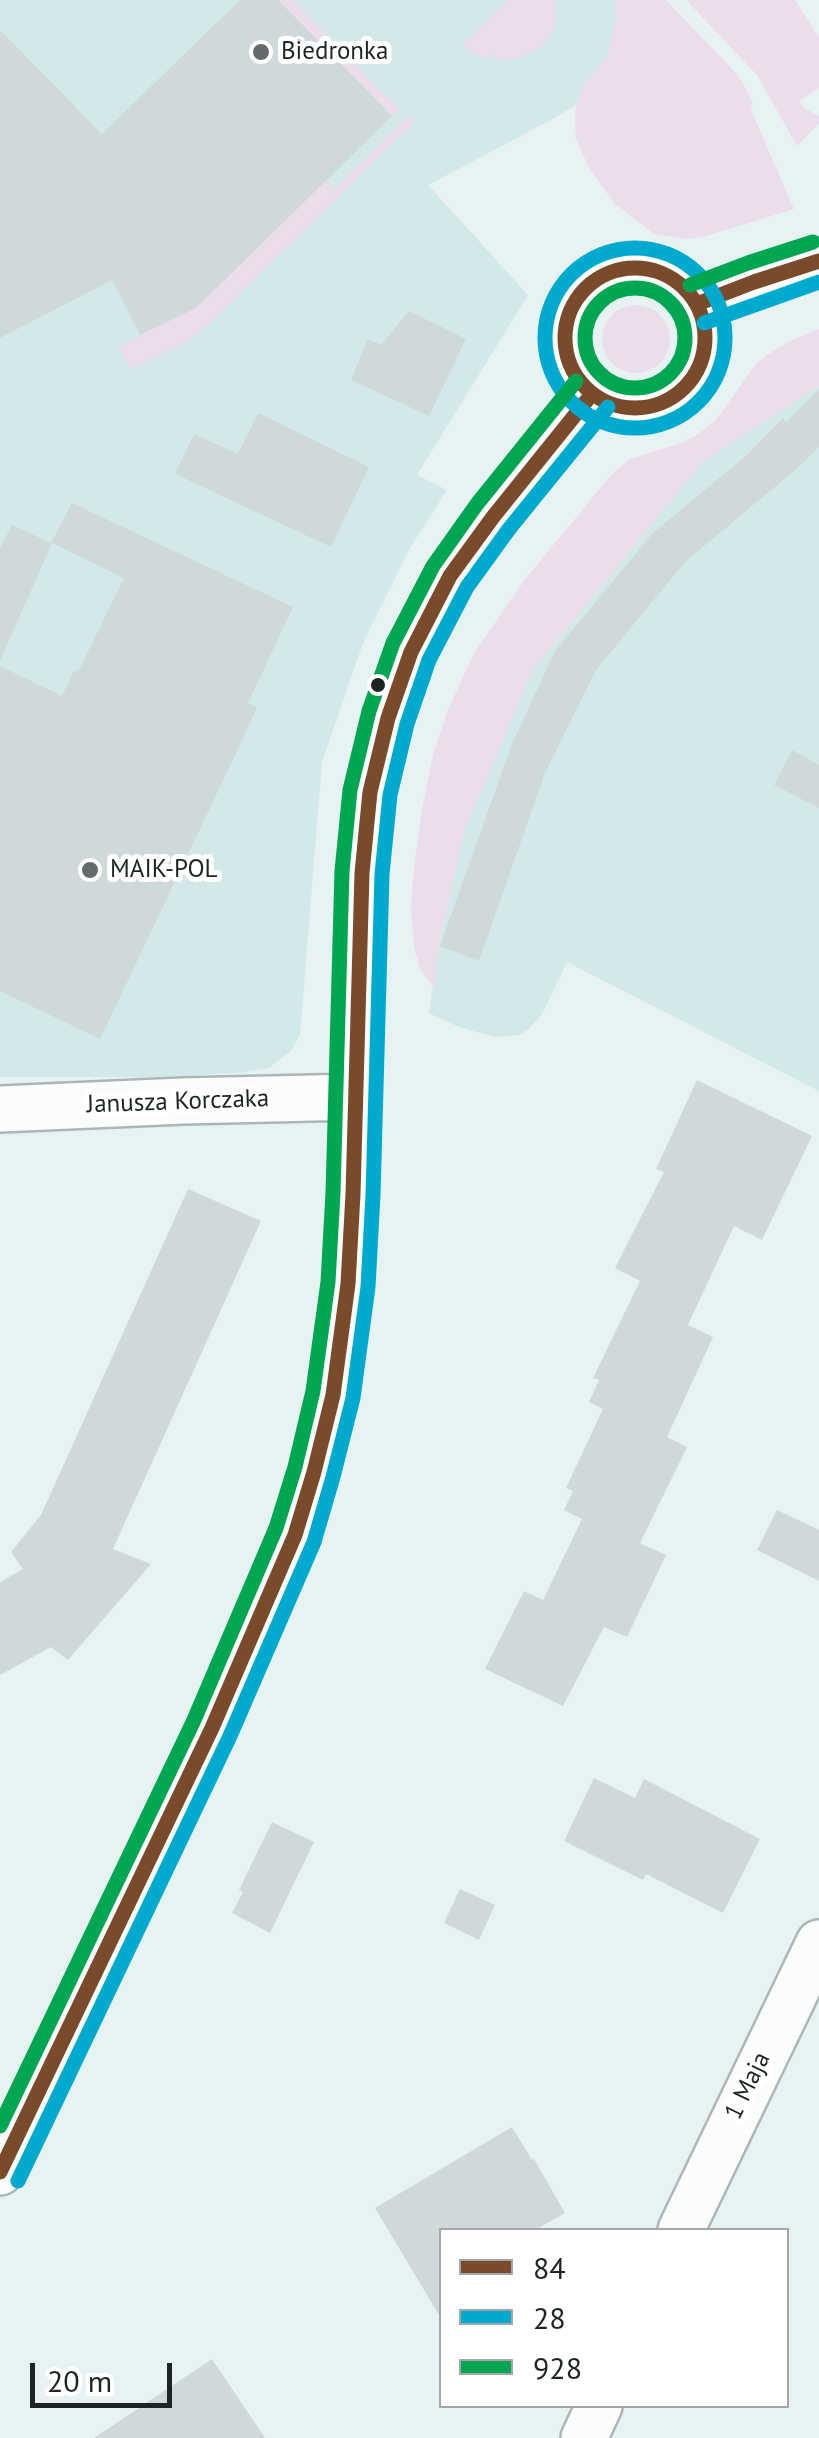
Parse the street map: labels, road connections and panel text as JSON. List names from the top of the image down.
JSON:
{
  "streets": {
    "street": ["Janusza Korczaka", "1 Maja"]
  },
  "places": ["Biedronka", "MAIK-POL"],
  "lines": ["transit line 928", "transit line 28", "transit line 84"],
  "legend": ["84", "28", "928"],
  "scale_bar": "20 m"
}
